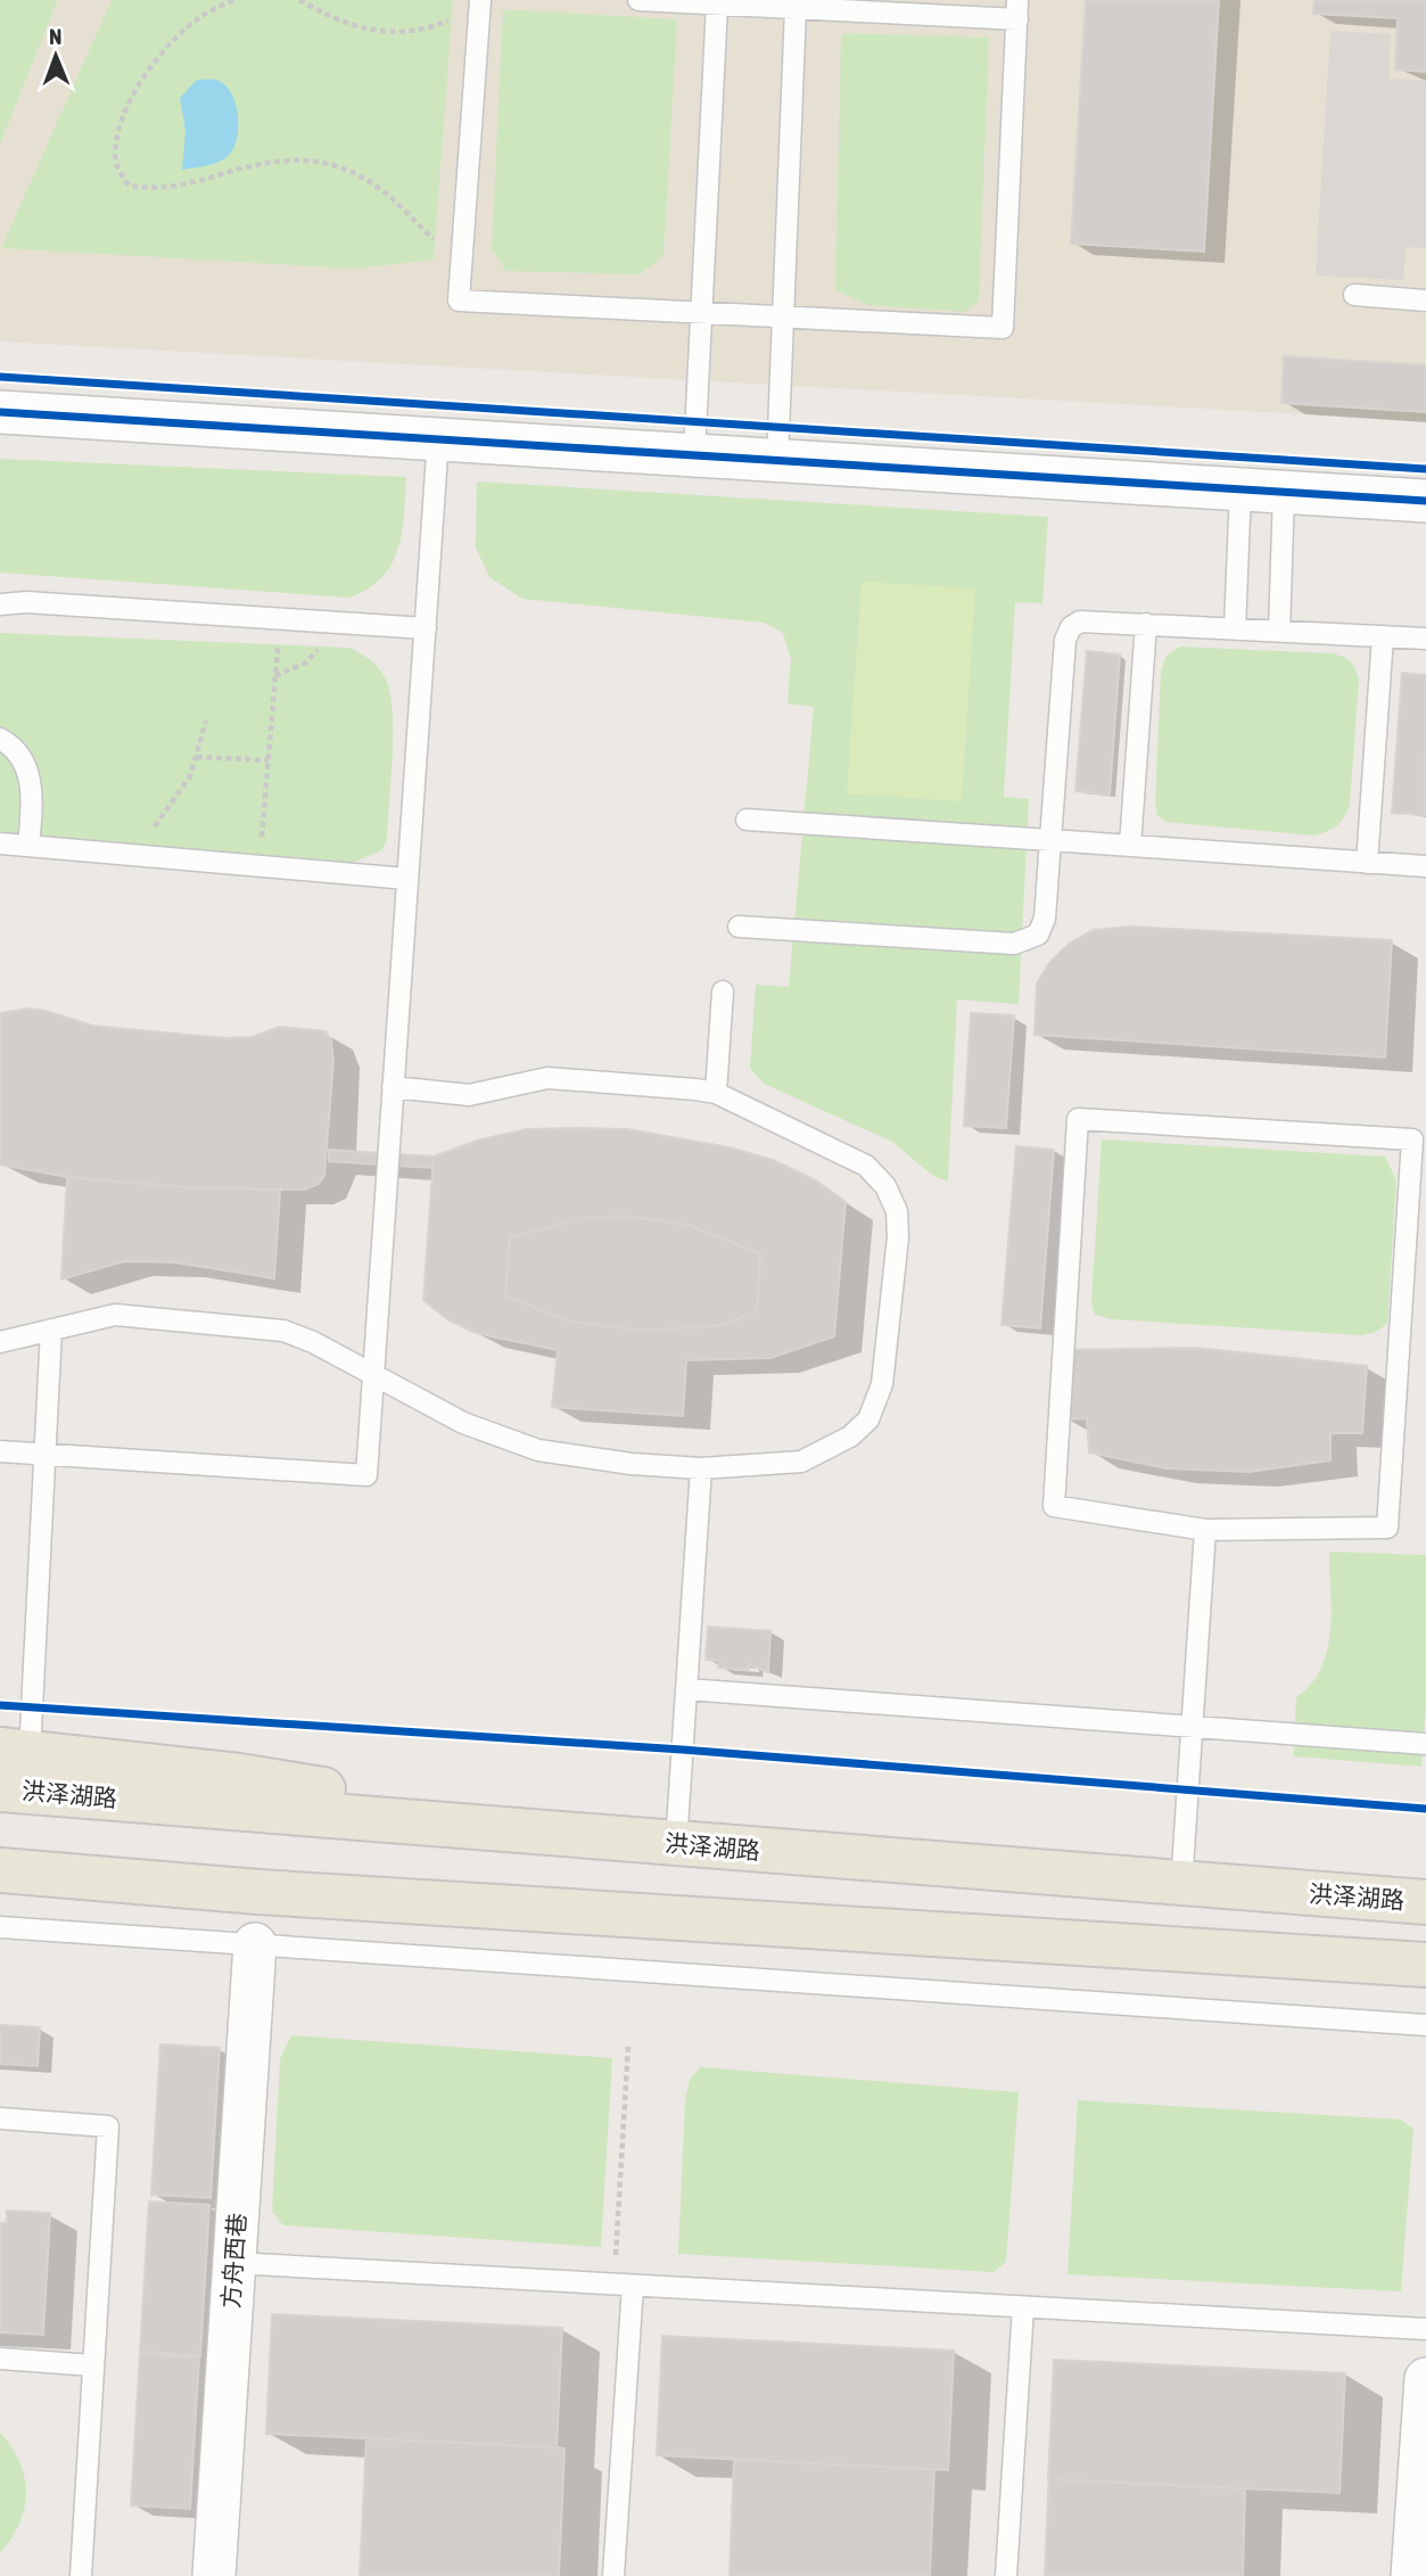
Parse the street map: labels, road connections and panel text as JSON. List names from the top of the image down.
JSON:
{
  "streets": {
    "main road": ["洪泽湖路"],
    "street": ["方舟西巷"]
  },
  "north": "top"
}
